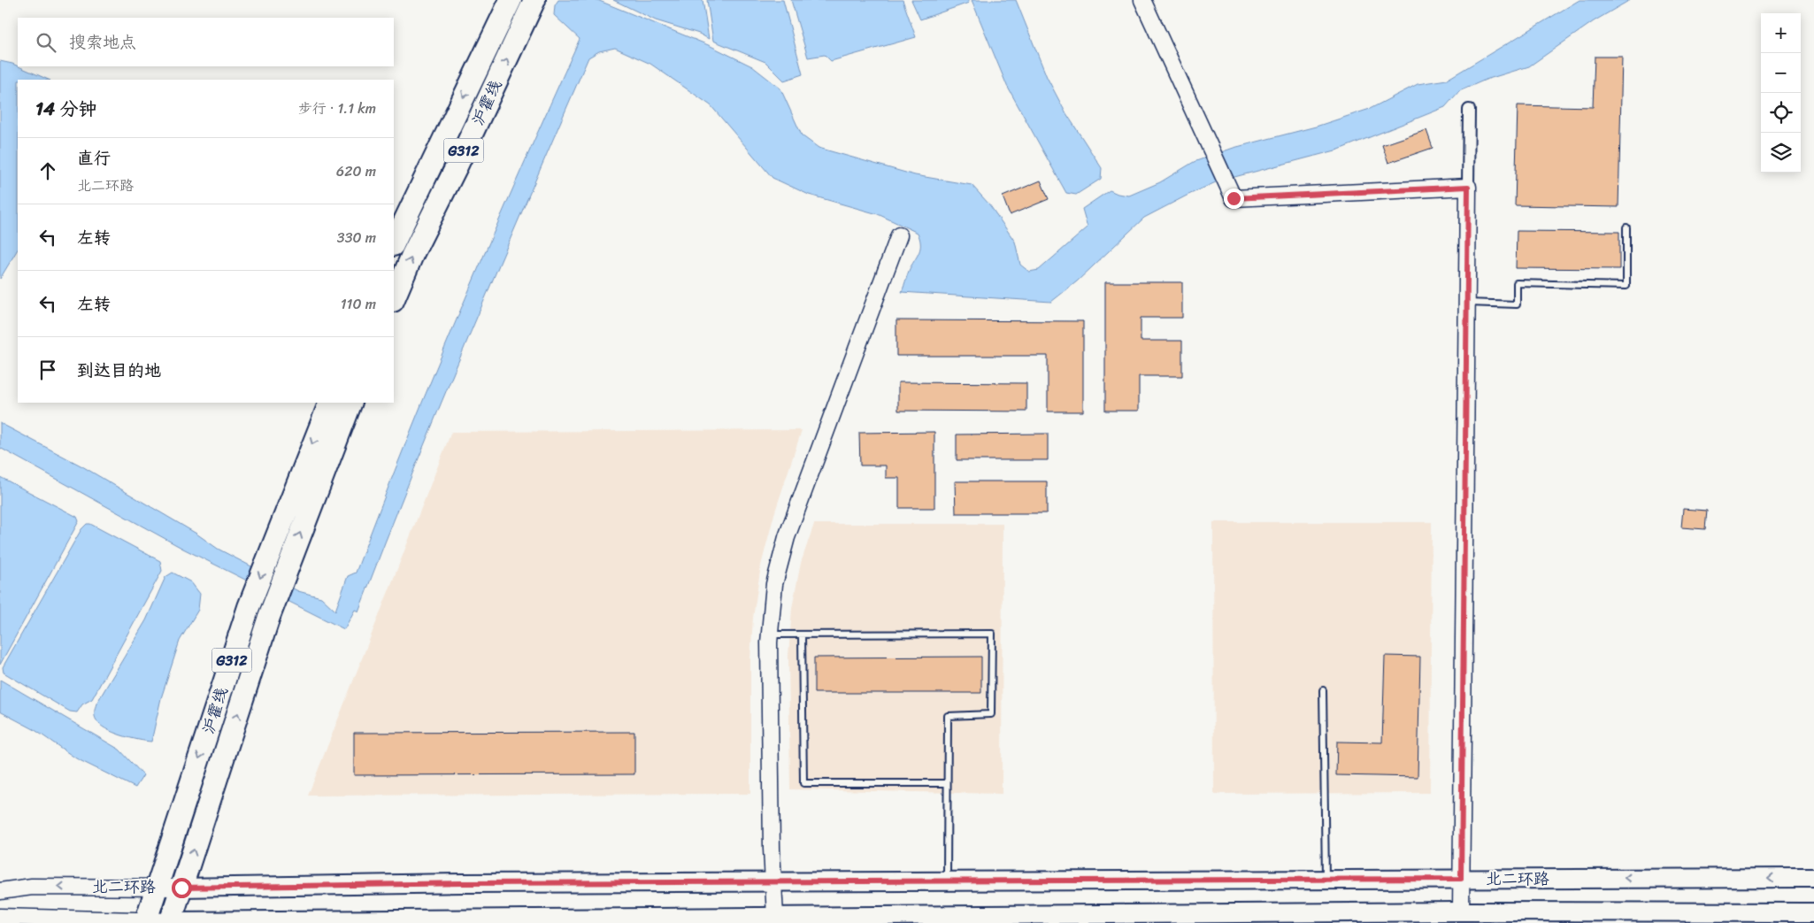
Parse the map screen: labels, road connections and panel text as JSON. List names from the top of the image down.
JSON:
{
  "streets": {
    "highway": ["沪霍线", "G312"],
    "main road": ["北二环路"]
  },
  "crossings": [
    ["沪霍线", "北二环路"]
  ],
  "page": {
    "map_buttons": ["+", "−"],
    "search": "搜索地点",
    "heading": ["14 分钟", "步行 · 1.1 km"],
    "list": [
      ["直行", "北二环路", "620 m"],
      ["左转", "330 m"],
      ["左转", "110 m"],
      "到达目的地"
    ]
  }
}
